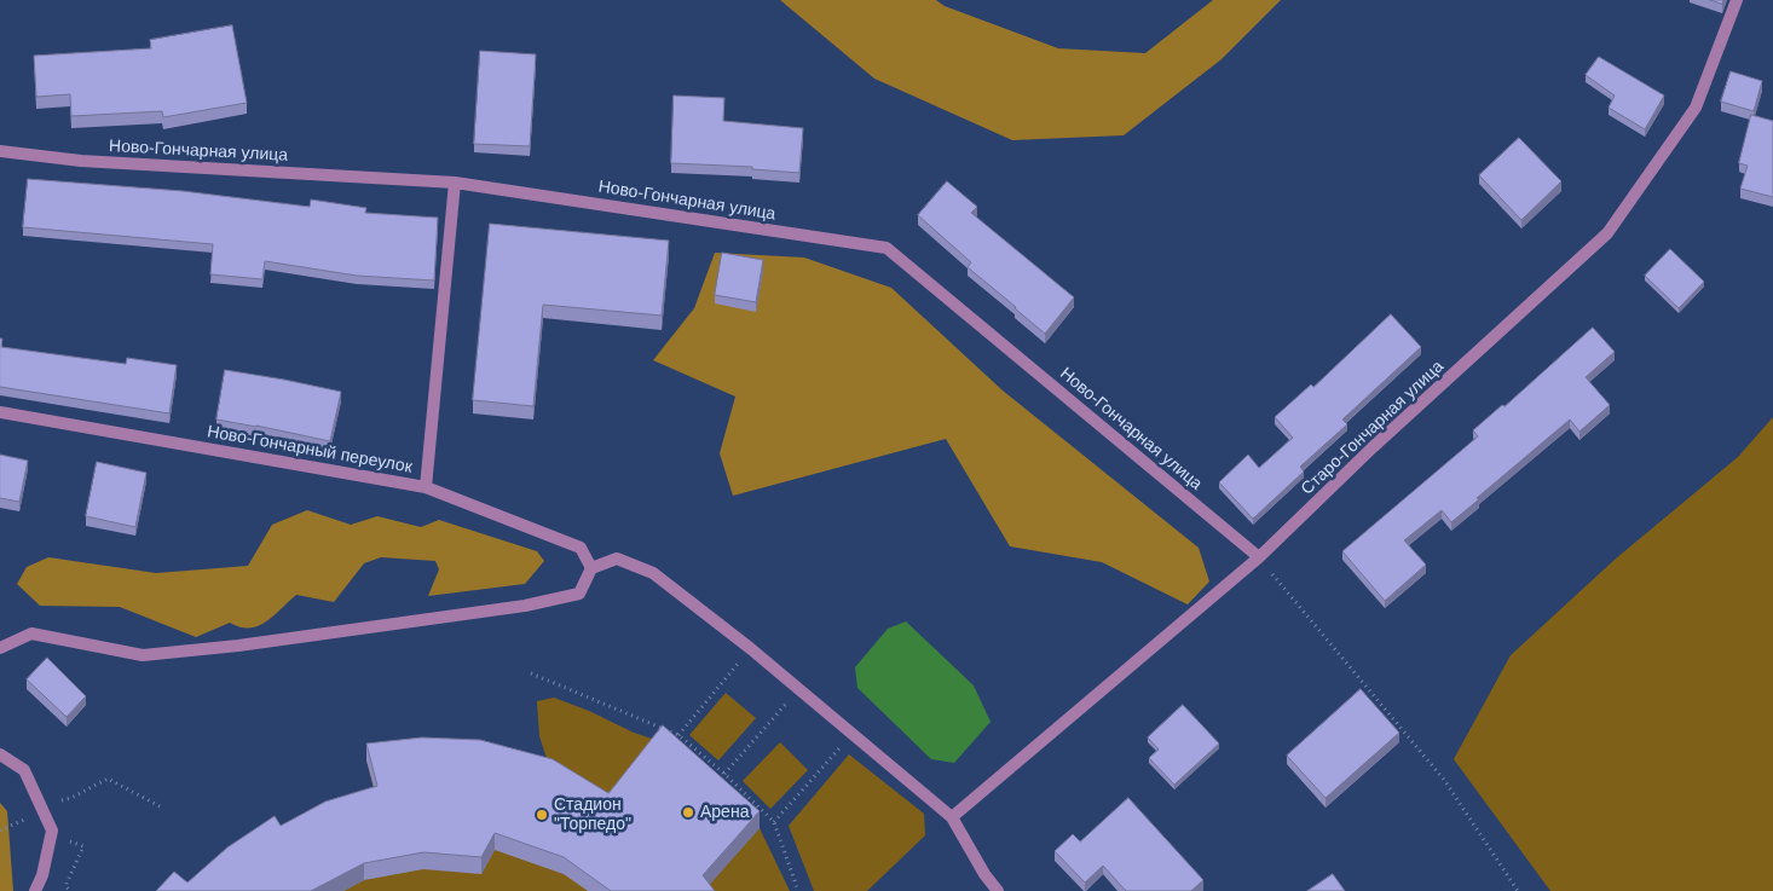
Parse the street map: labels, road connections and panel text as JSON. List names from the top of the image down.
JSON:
{
  "streets": {
    "street": ["Ново-Гончарная улица", "Старо-Гончарная улица", "Ново-Гончарный переулок"]
  },
  "crossings": [
    ["Ново-Гончарная улица", "Старо-Гончарная улица"]
  ],
  "places": ["Арена", "Стадион \"Торпедо\""]
}
